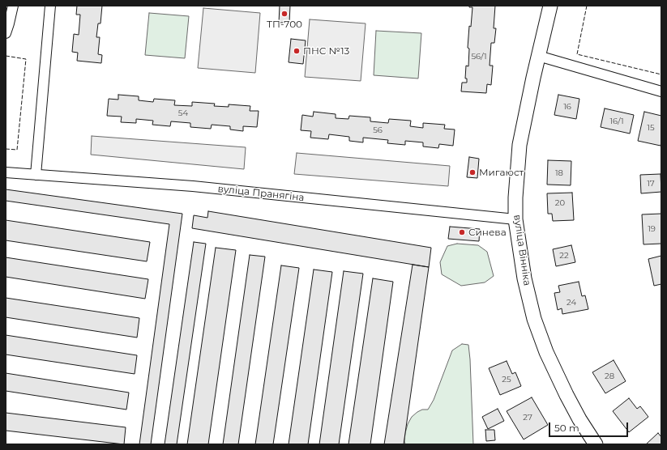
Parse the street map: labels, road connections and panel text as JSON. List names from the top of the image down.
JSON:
{
  "streets": {
    "street": ["вуліца Пранягіна", "вуліца Вінніка"]
  },
  "crossings": [
    ["вуліца Пранягіна", "вуліца Вінніка"]
  ],
  "places": [
    "ТП-700",
    "ПНС №13",
    "Мигаюст",
    "Синева"
  ],
  "house_numbers": [
    "56/1",
    "16",
    "54",
    "16/1",
    "15",
    "56",
    "18",
    "17",
    "20",
    "19",
    "22",
    "24",
    "28",
    "25",
    "27"
  ],
  "scale_bar": "50 m"
}
